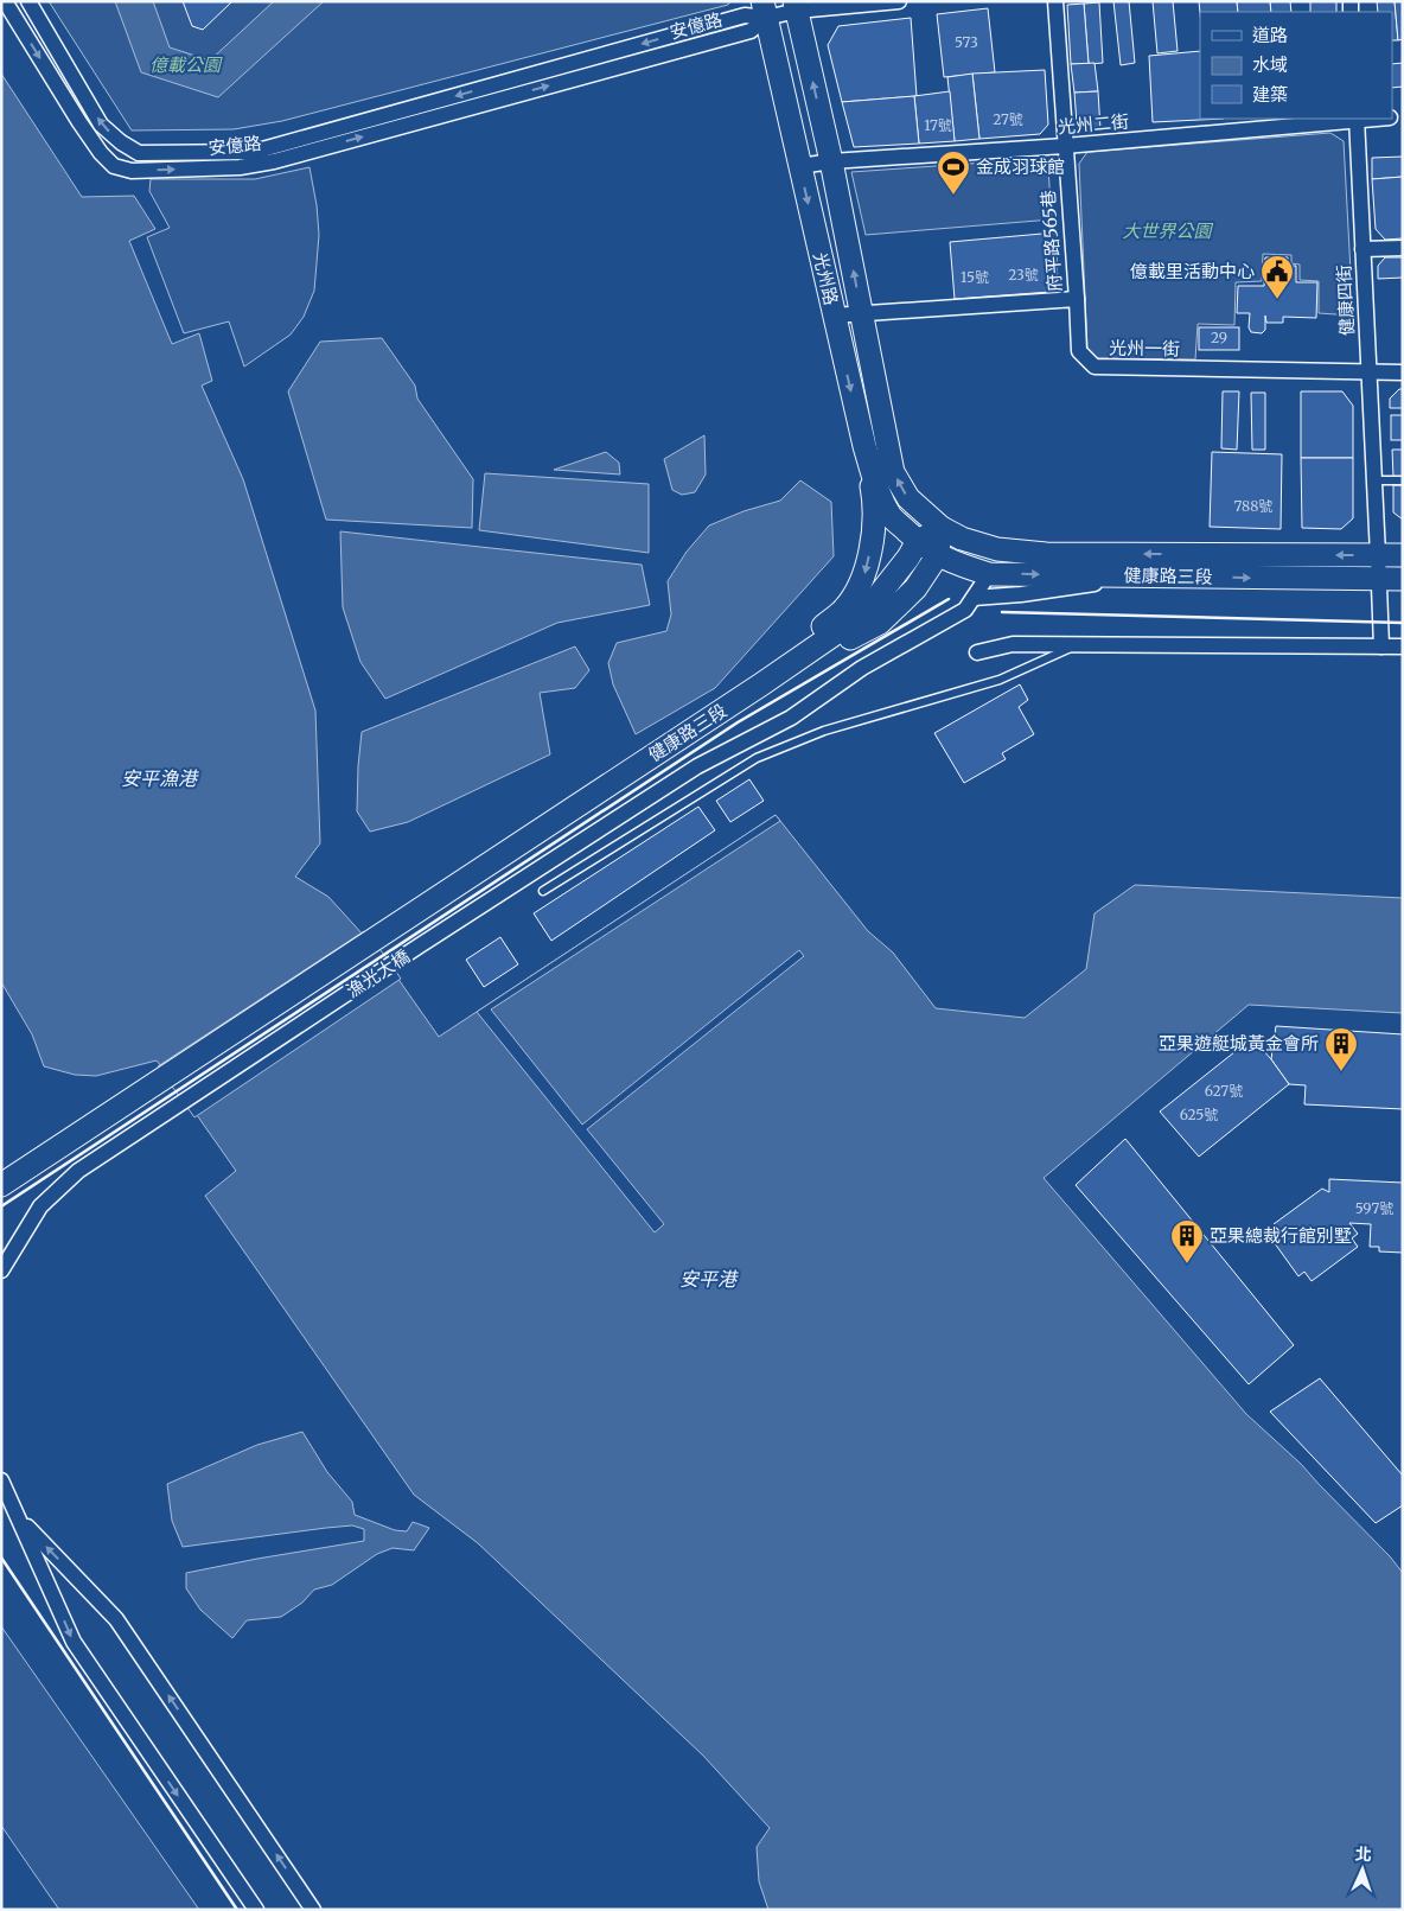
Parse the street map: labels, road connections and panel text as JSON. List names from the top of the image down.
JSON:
{
  "streets": {
    "street": [
      "安億路",
      "光州二街",
      "府平路565巷",
      "光州路",
      "健康四街",
      "光州一街",
      "健康路三段",
      "漁光大橋"
    ]
  },
  "crossings": [
    ["安億路", "光州路"],
    ["光州二街", "府平路565巷"],
    ["光州二街", "光州路"],
    ["光州二街", "健康四街"],
    ["府平路565巷", "光州一街"],
    ["光州路", "健康路三段"],
    ["健康四街", "光州一街"],
    ["健康四街", "健康路三段"],
    ["健康路三段", "漁光大橋"]
  ],
  "water": ["安平漁港", "安平港"],
  "parks": ["億載公園", "大世界公園"],
  "places": {
    "sports": ["金成羽球館"],
    "public building": ["億載里活動中心"],
    "building": ["亞果遊艇城黃金會所", "亞果總裁行館別墅"]
  },
  "house_numbers": [
    "573",
    "27號",
    "17號",
    "23號",
    "15號",
    "29",
    "788號",
    "627號",
    "625號",
    "597號"
  ],
  "legend": ["道路", "水域", "建築"],
  "north": "top"
}
